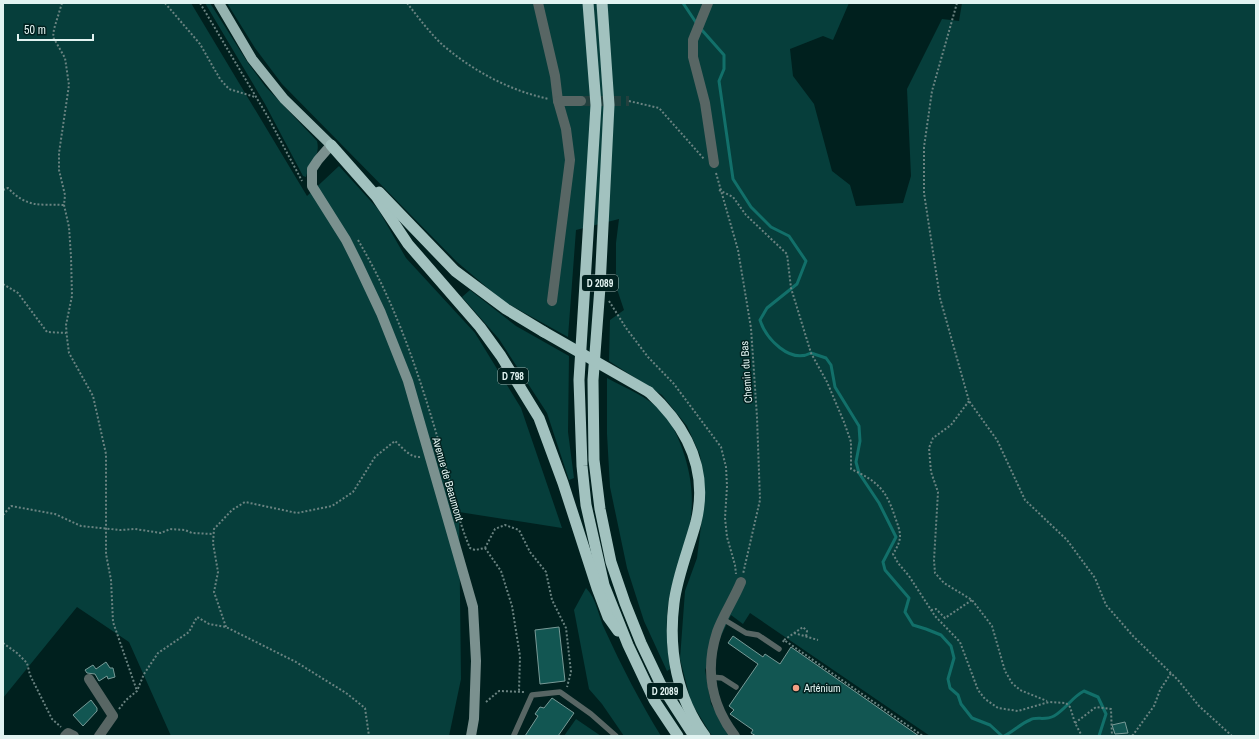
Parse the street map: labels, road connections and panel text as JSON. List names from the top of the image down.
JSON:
{
  "streets": {
    "highway": ["D 2089", "D 798"],
    "main road": ["Avenue de Beaumont"],
    "path": ["Chemin du Bas"]
  },
  "crossings": [
    ["D 2089", "D 798"],
    ["D 798", "Avenue de Beaumont"]
  ],
  "places": ["Arténium"],
  "scale_bar": "50 m"
}
